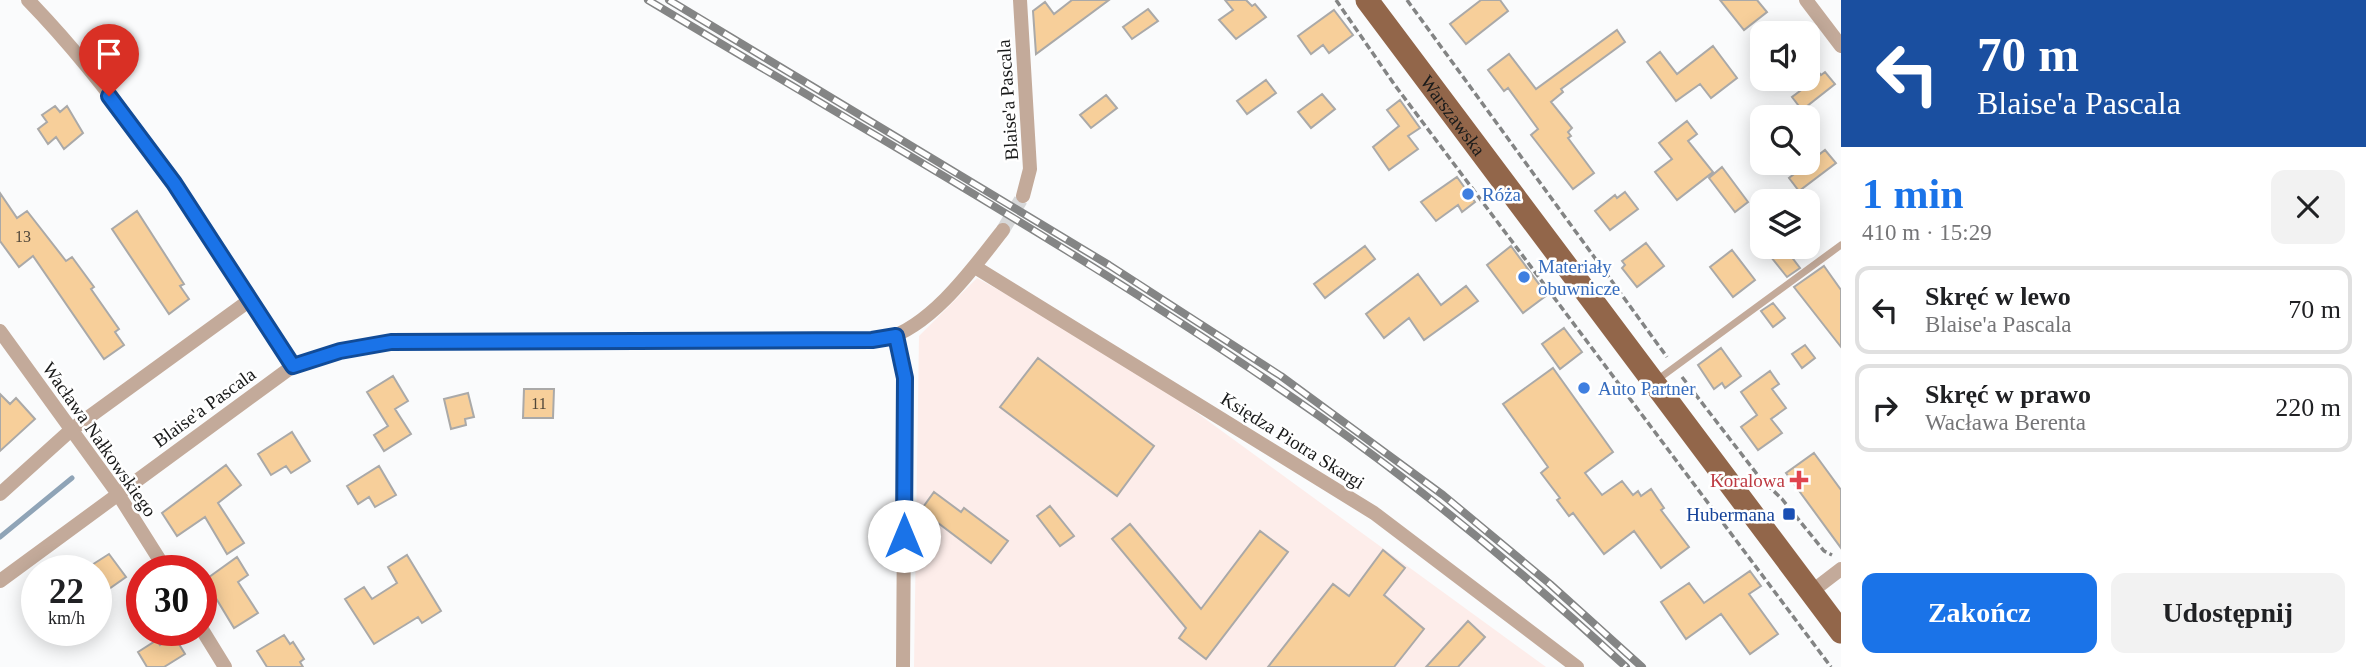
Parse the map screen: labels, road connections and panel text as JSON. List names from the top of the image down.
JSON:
{
  "streets": {
    "main road": ["Warszawska"],
    "street": ["Blaise'a Pascala", "Wacława Nałkowskiego", "Księdza Piotra Skargi"]
  },
  "crossings": [
    ["Blaise'a Pascala", "Wacława Nałkowskiego"],
    ["Blaise'a Pascala", "Księdza Piotra Skargi"]
  ],
  "places": {
    "other": ["Róża", "Materiały obuwnicze", "Auto Partner"],
    "health": ["Koralowa"],
    "transit": ["Hubermana"]
  },
  "house_numbers": ["13", "11"],
  "page": {
    "turn": ["70 m", "Blaise'a Pascala"],
    "heading": ["1 min", "410 m · 15:29"],
    "list": [
      {
        "name": "Skręć w lewo",
        "note": "Blaise'a Pascala",
        "value": "70 m"
      },
      {
        "name": "Skręć w prawo",
        "note": "Wacława Berenta",
        "value": "220 m"
      }
    ],
    "speed": "22 km/h",
    "limit": "30",
    "buttons": ["Zakończ", "Udostępnij"]
  }
}
